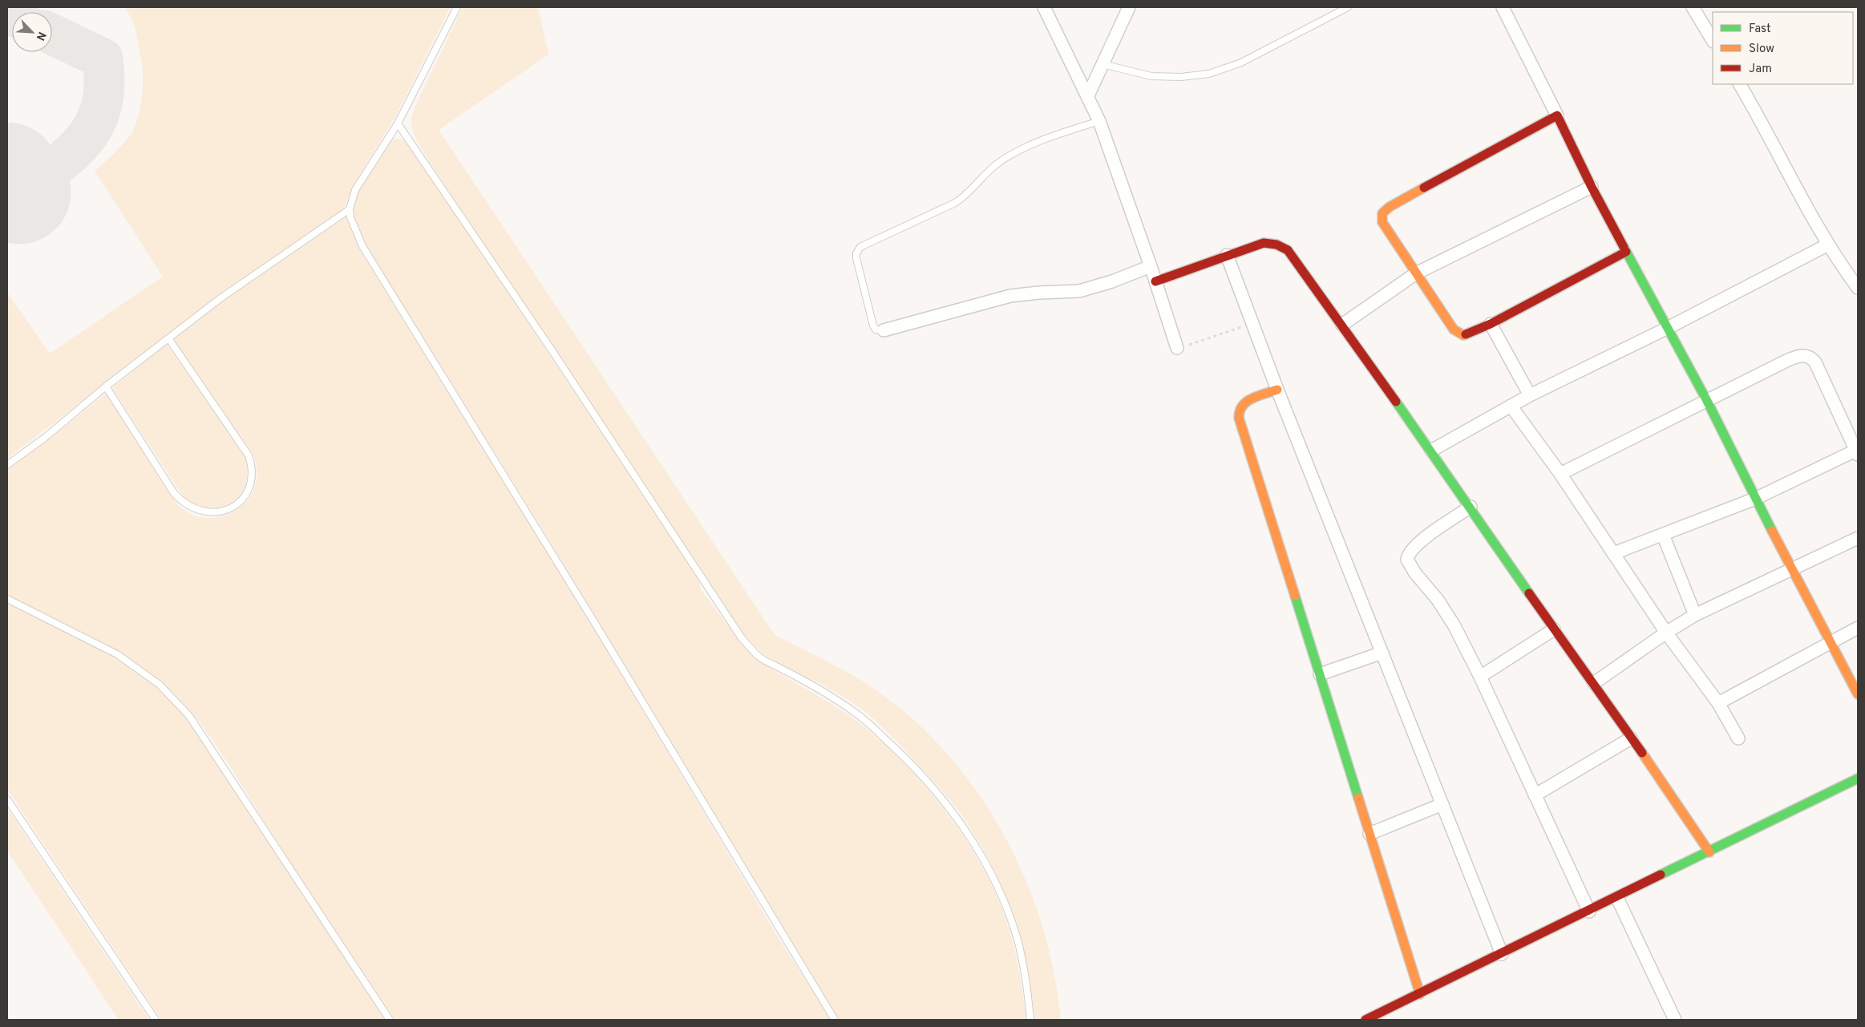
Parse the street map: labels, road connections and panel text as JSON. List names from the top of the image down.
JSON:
{
  "legend": ["Fast", "Slow", "Jam"],
  "north": "bottom right"
}
